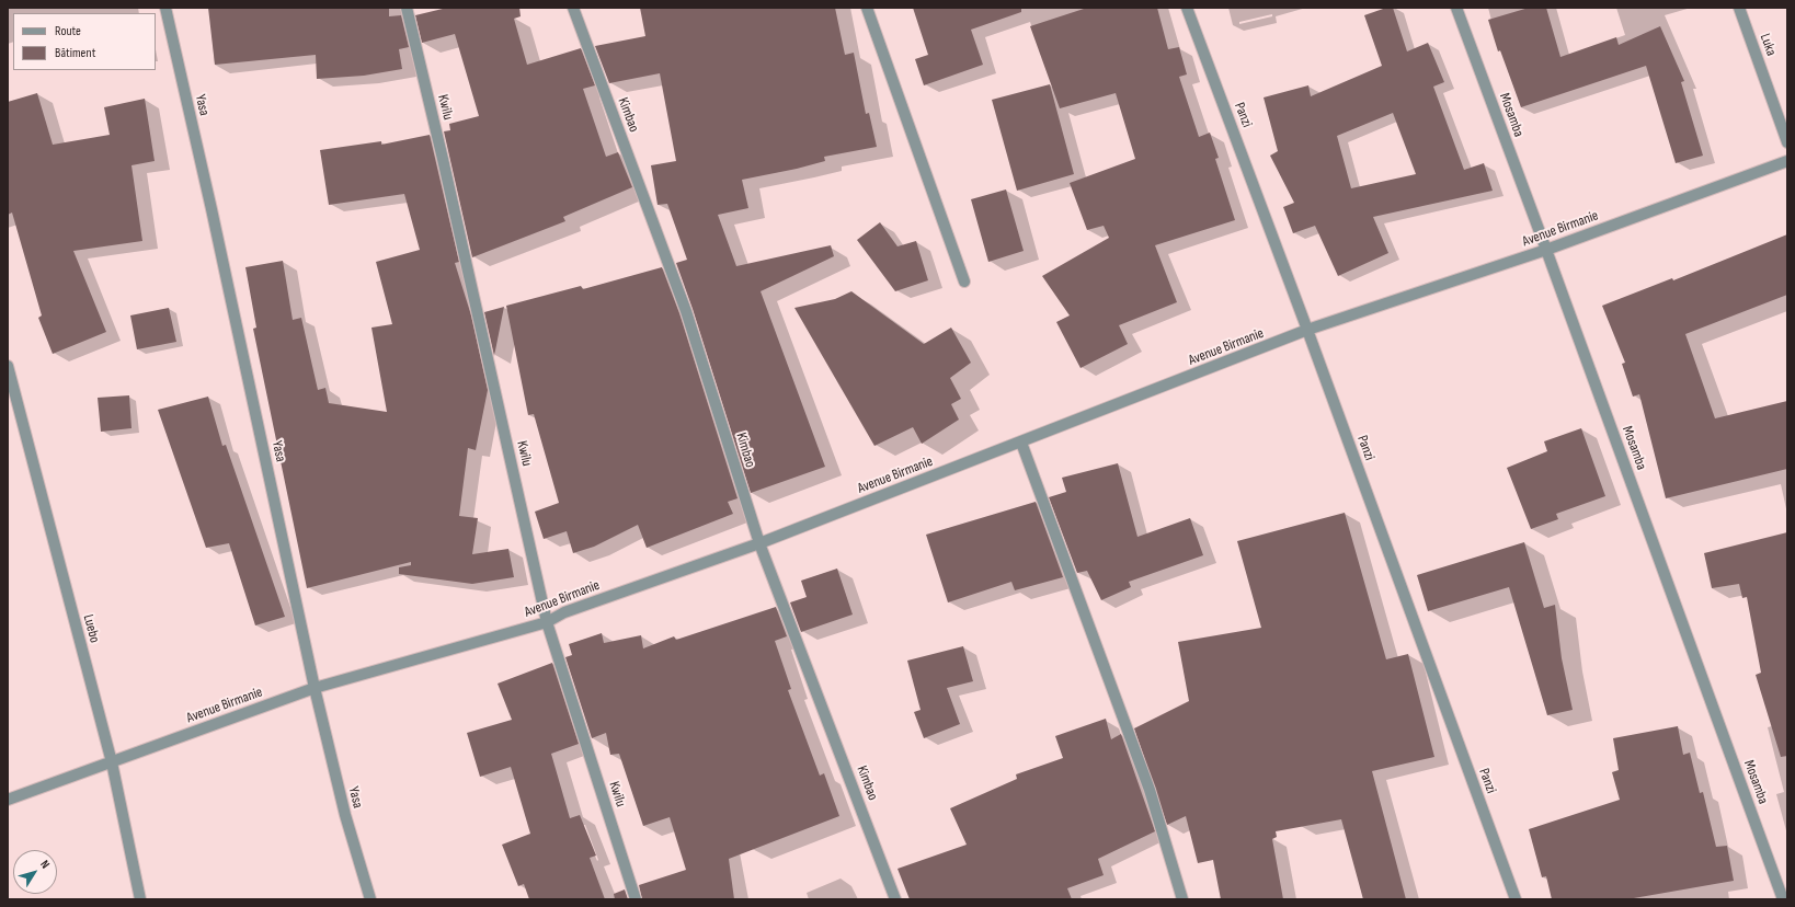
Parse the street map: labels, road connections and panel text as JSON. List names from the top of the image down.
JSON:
{
  "streets": {
    "street": [
      "Luka",
      "Yasa",
      "Kwilu",
      "Kimbao",
      "Panzi",
      "Mosamba",
      "Avenue Birmanie",
      "Luebo"
    ]
  },
  "crossings": [
    ["Yasa", "Avenue Birmanie"],
    ["Kwilu", "Avenue Birmanie"],
    ["Kimbao", "Avenue Birmanie"],
    ["Panzi", "Avenue Birmanie"],
    ["Mosamba", "Avenue Birmanie"],
    ["Avenue Birmanie", "Luebo"]
  ],
  "legend": ["Route", "Bâtiment"],
  "north": "top right"
}
